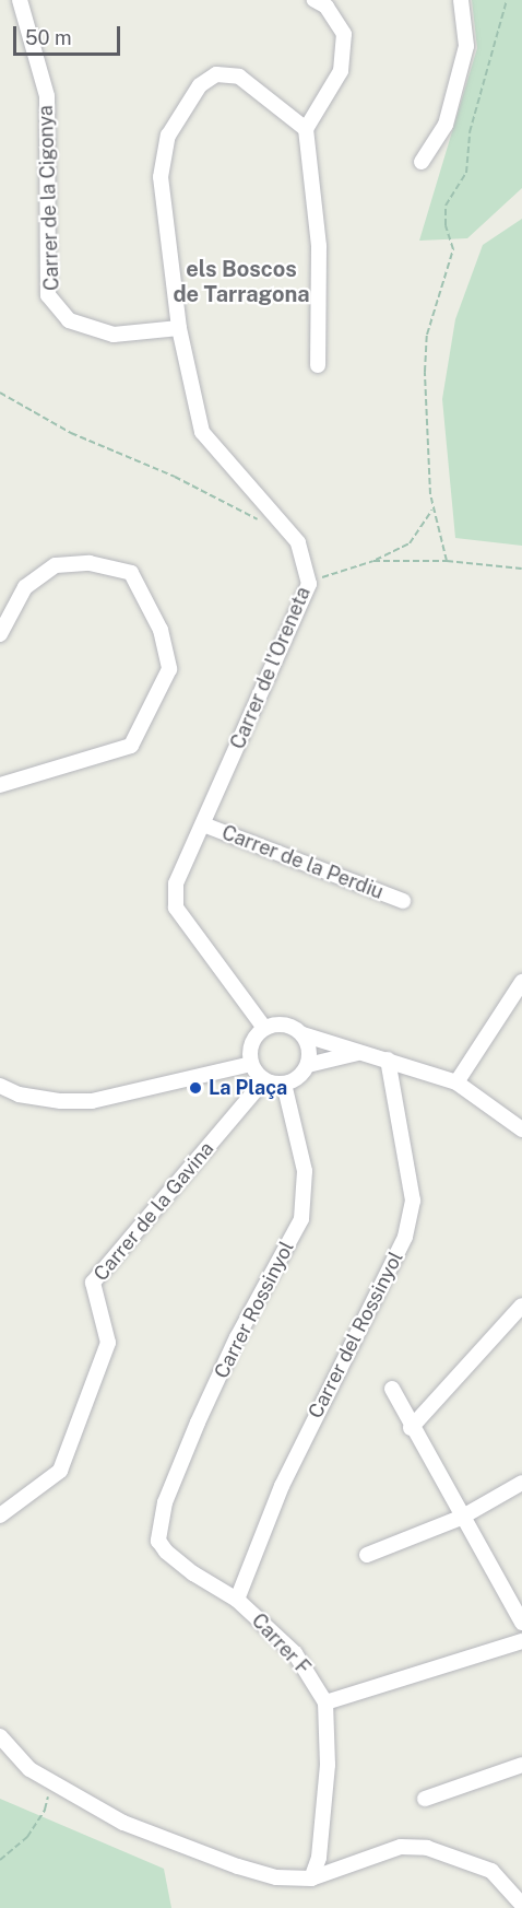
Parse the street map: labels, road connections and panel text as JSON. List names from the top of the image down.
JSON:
{
  "streets": {
    "street": [
      "Carrer de la Cigonya",
      "Carrer de l'Oreneta",
      "Carrer de la Perdiu",
      "Carrer de la Gavina",
      "Carrer Rossinyol",
      "Carrer del Rossinyol",
      "Carrer F"
    ]
  },
  "crossings": [
    ["Carrer de la Cigonya", "Carrer de l'Oreneta"],
    ["Carrer de l'Oreneta", "Carrer de la Perdiu"],
    ["Carrer de l'Oreneta", "Carrer de la Gavina"],
    ["Carrer de l'Oreneta", "Carrer Rossinyol"],
    ["Carrer de la Gavina", "Carrer Rossinyol"],
    ["Carrer Rossinyol", "Carrer F"],
    ["Carrer del Rossinyol", "Carrer F"]
  ],
  "districts": ["els Boscos de Tarragona"],
  "places": ["La Plaça"],
  "scale_bar": "50 m"
}
